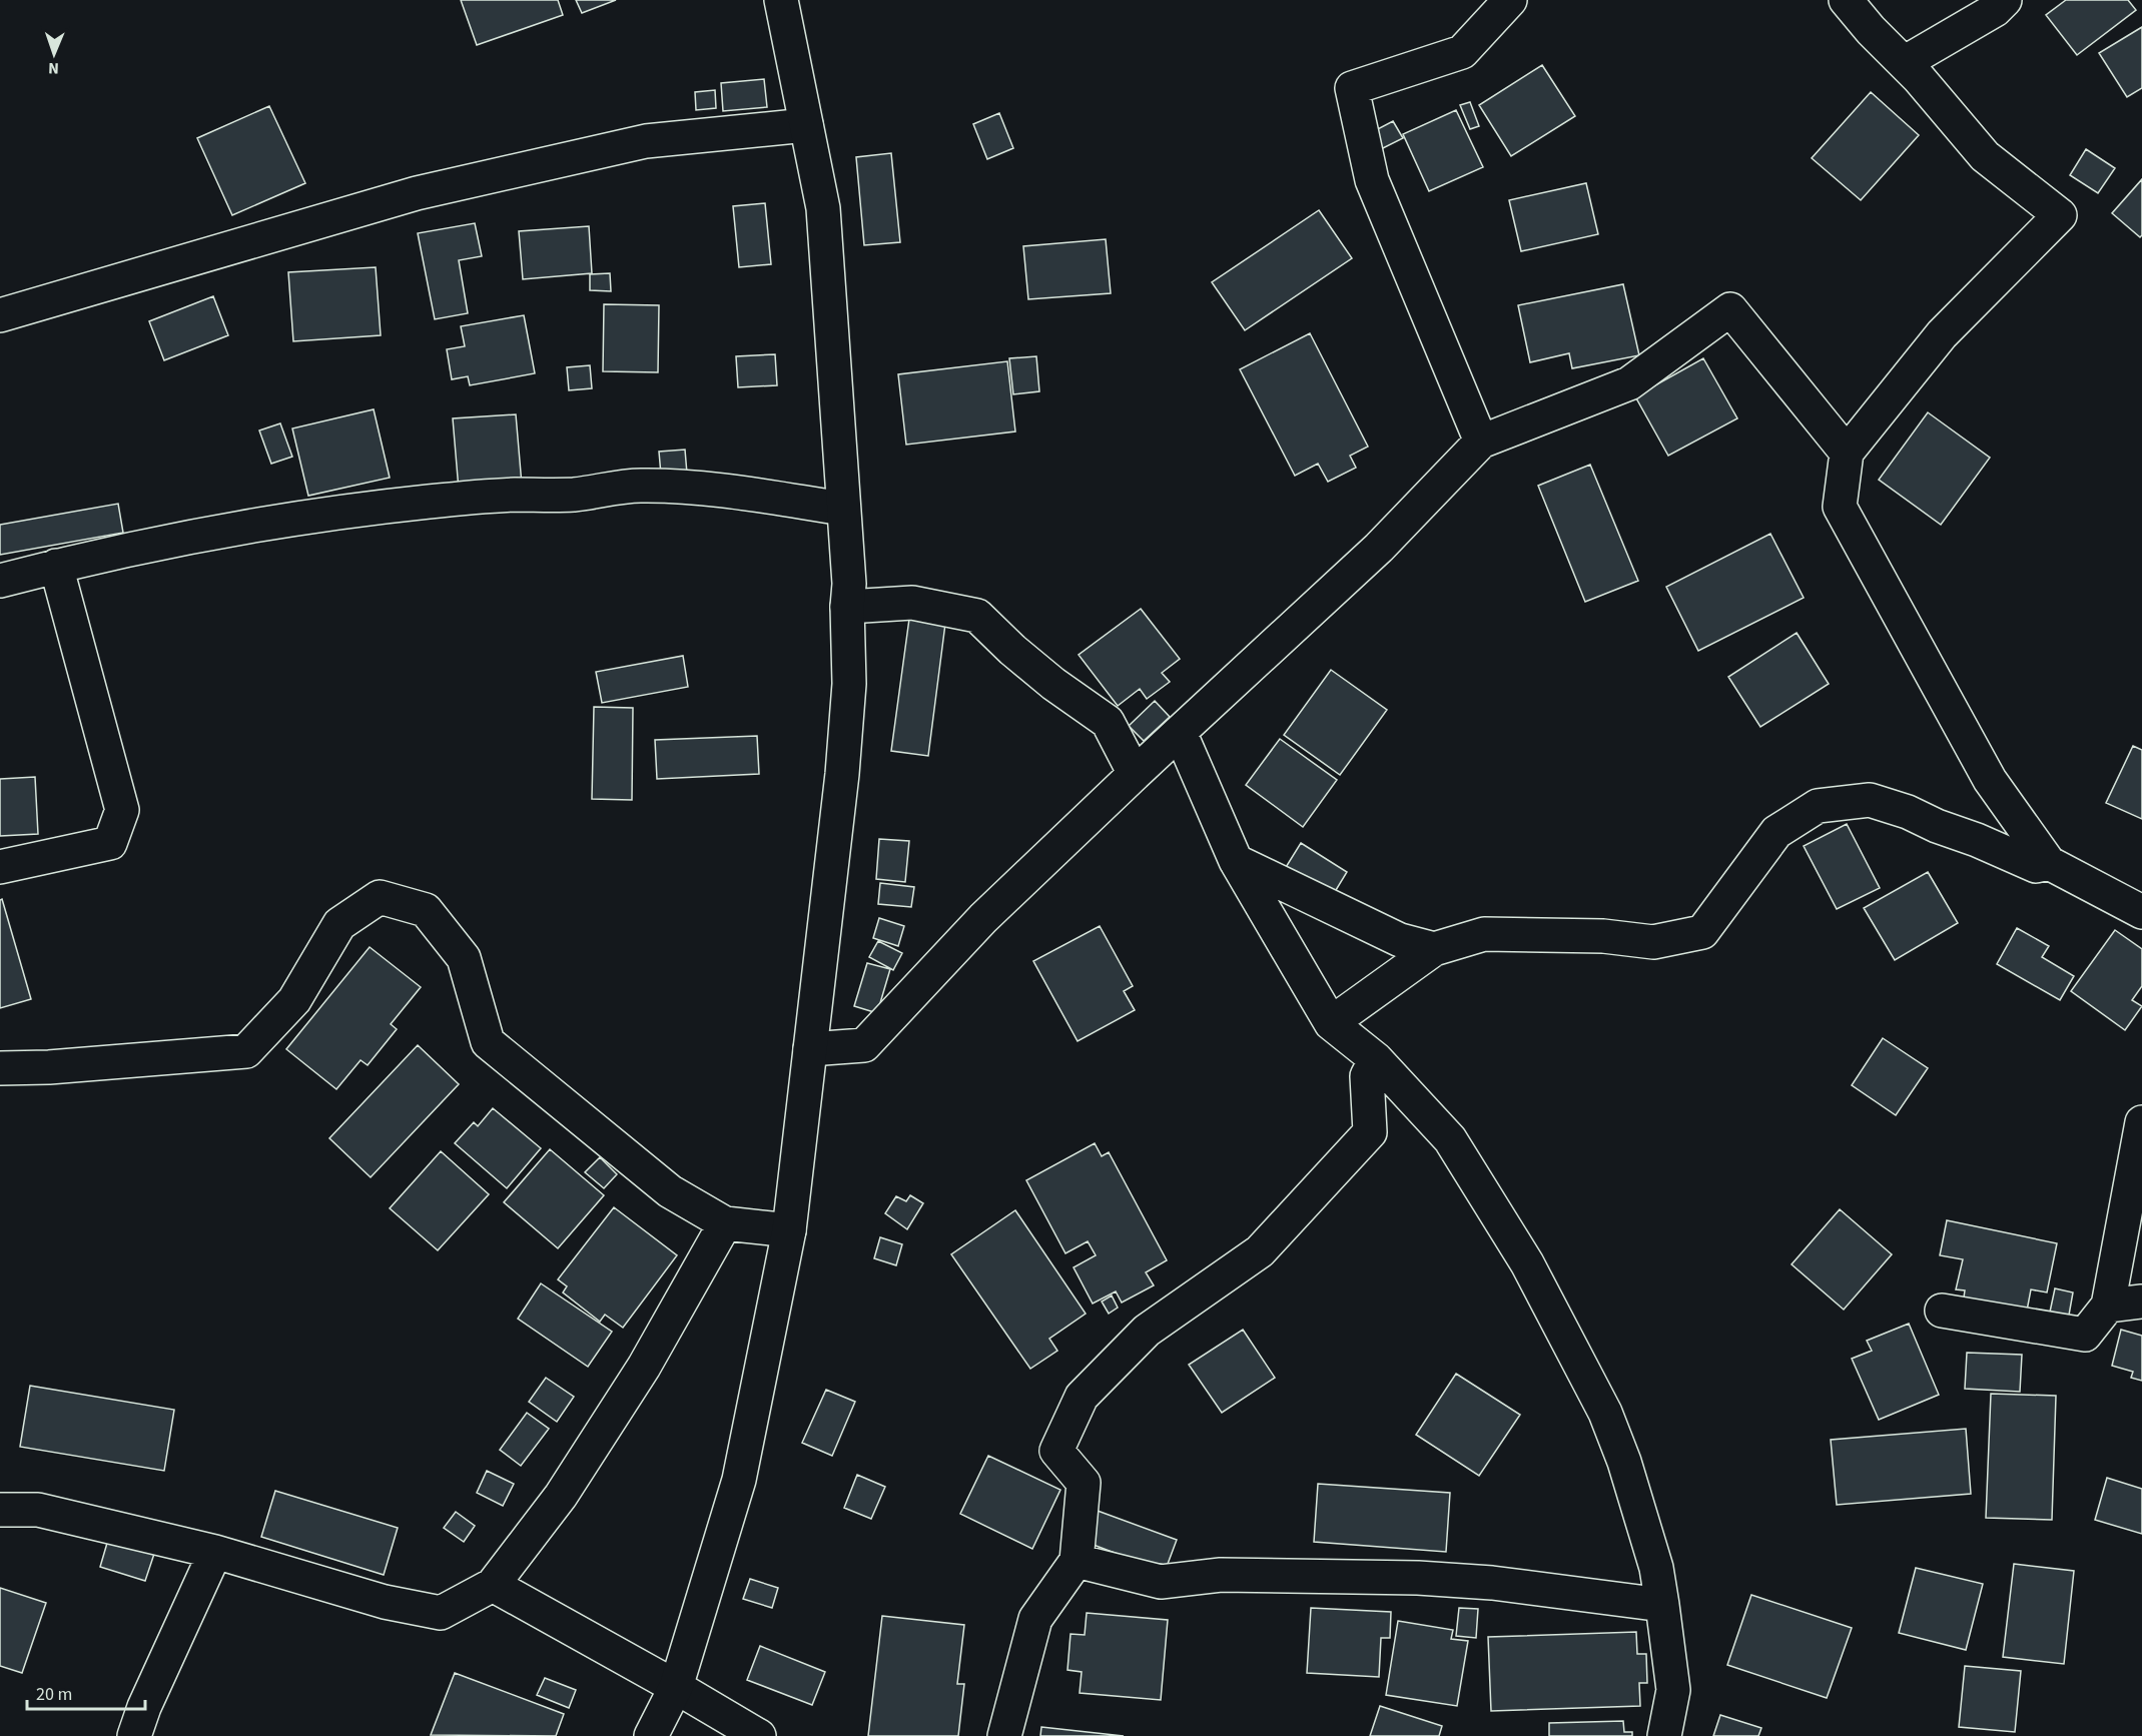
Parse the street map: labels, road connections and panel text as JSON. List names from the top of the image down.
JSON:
{
  "scale_bar": "20 m",
  "north": "bottom"
}
